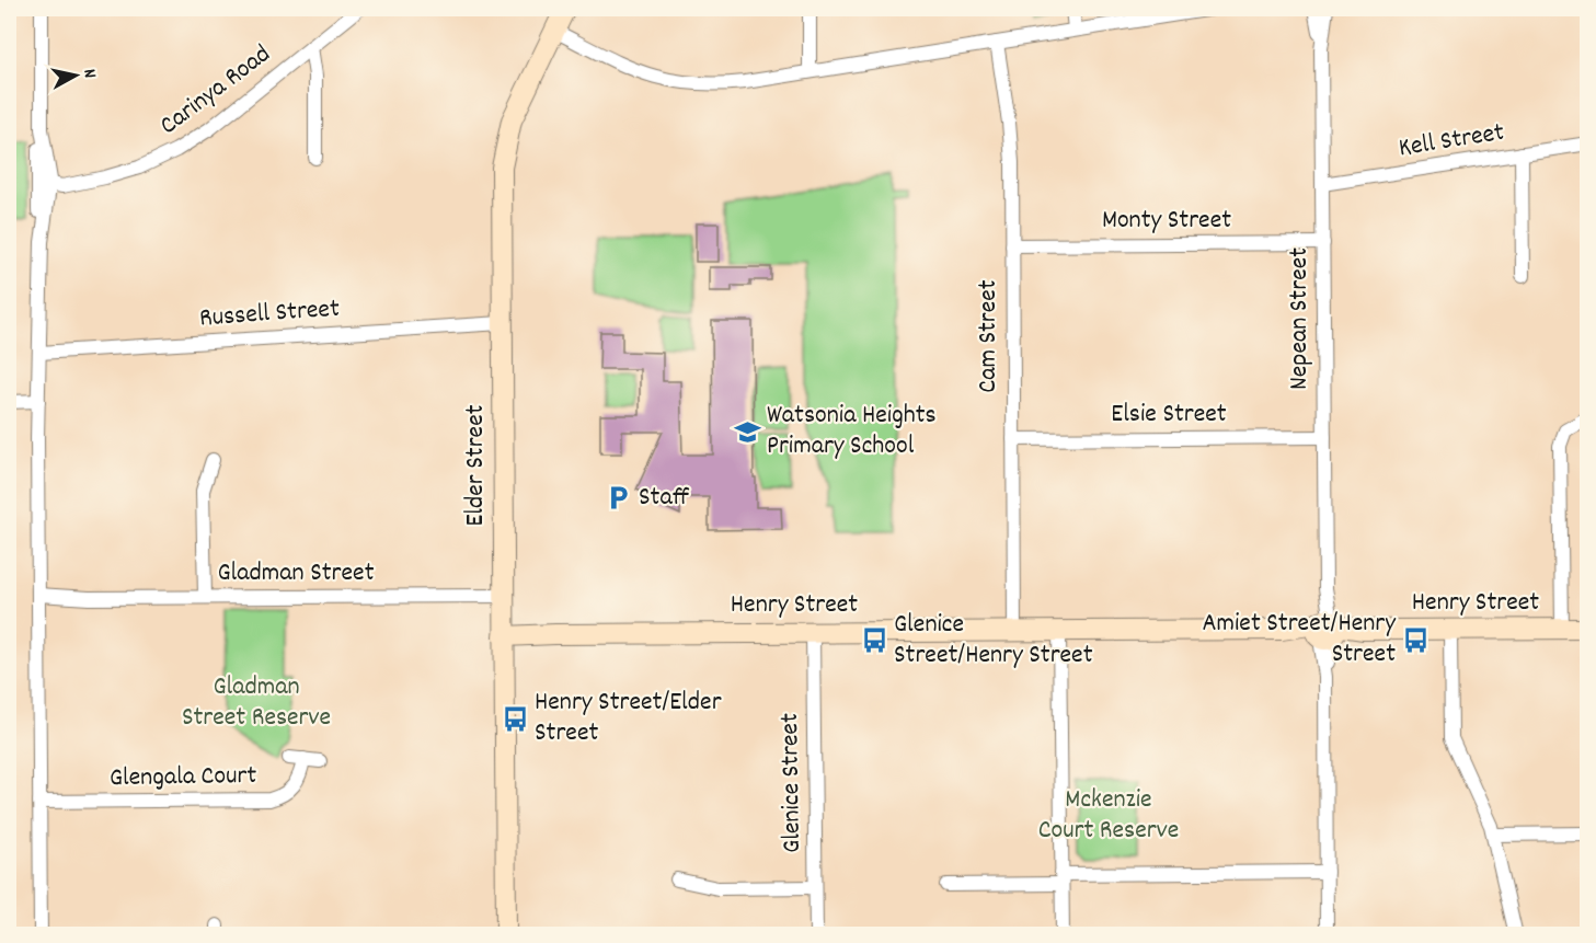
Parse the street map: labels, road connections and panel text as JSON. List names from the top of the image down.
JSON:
{
  "streets": {
    "street": [
      "Carinya Road",
      "Kell Street",
      "Monty Street",
      "Russell Street",
      "Nepean Street",
      "Cam Street",
      "Elsie Street",
      "Elder Street",
      "Gladman Street",
      "Henry Street",
      "Glengala Court",
      "Glenice Street"
    ]
  },
  "crossings": [
    ["Kell Street", "Nepean Street"],
    ["Monty Street", "Nepean Street"],
    ["Monty Street", "Cam Street"],
    ["Russell Street", "Elder Street"],
    ["Nepean Street", "Elsie Street"],
    ["Nepean Street", "Henry Street"],
    ["Cam Street", "Elsie Street"],
    ["Cam Street", "Henry Street"],
    ["Elder Street", "Gladman Street"],
    ["Elder Street", "Henry Street"],
    ["Henry Street", "Glenice Street"]
  ],
  "parks": ["Gladman Street Reserve", "Mckenzie Court Reserve"],
  "places": {
    "school or university": ["Watsonia Heights Primary School"],
    "parking": ["Staff"],
    "bus stop": ["Amiet Street/Henry Street", "Glenice Street/Henry Street", "Henry Street/Elder Street"]
  },
  "north": "right"
}
